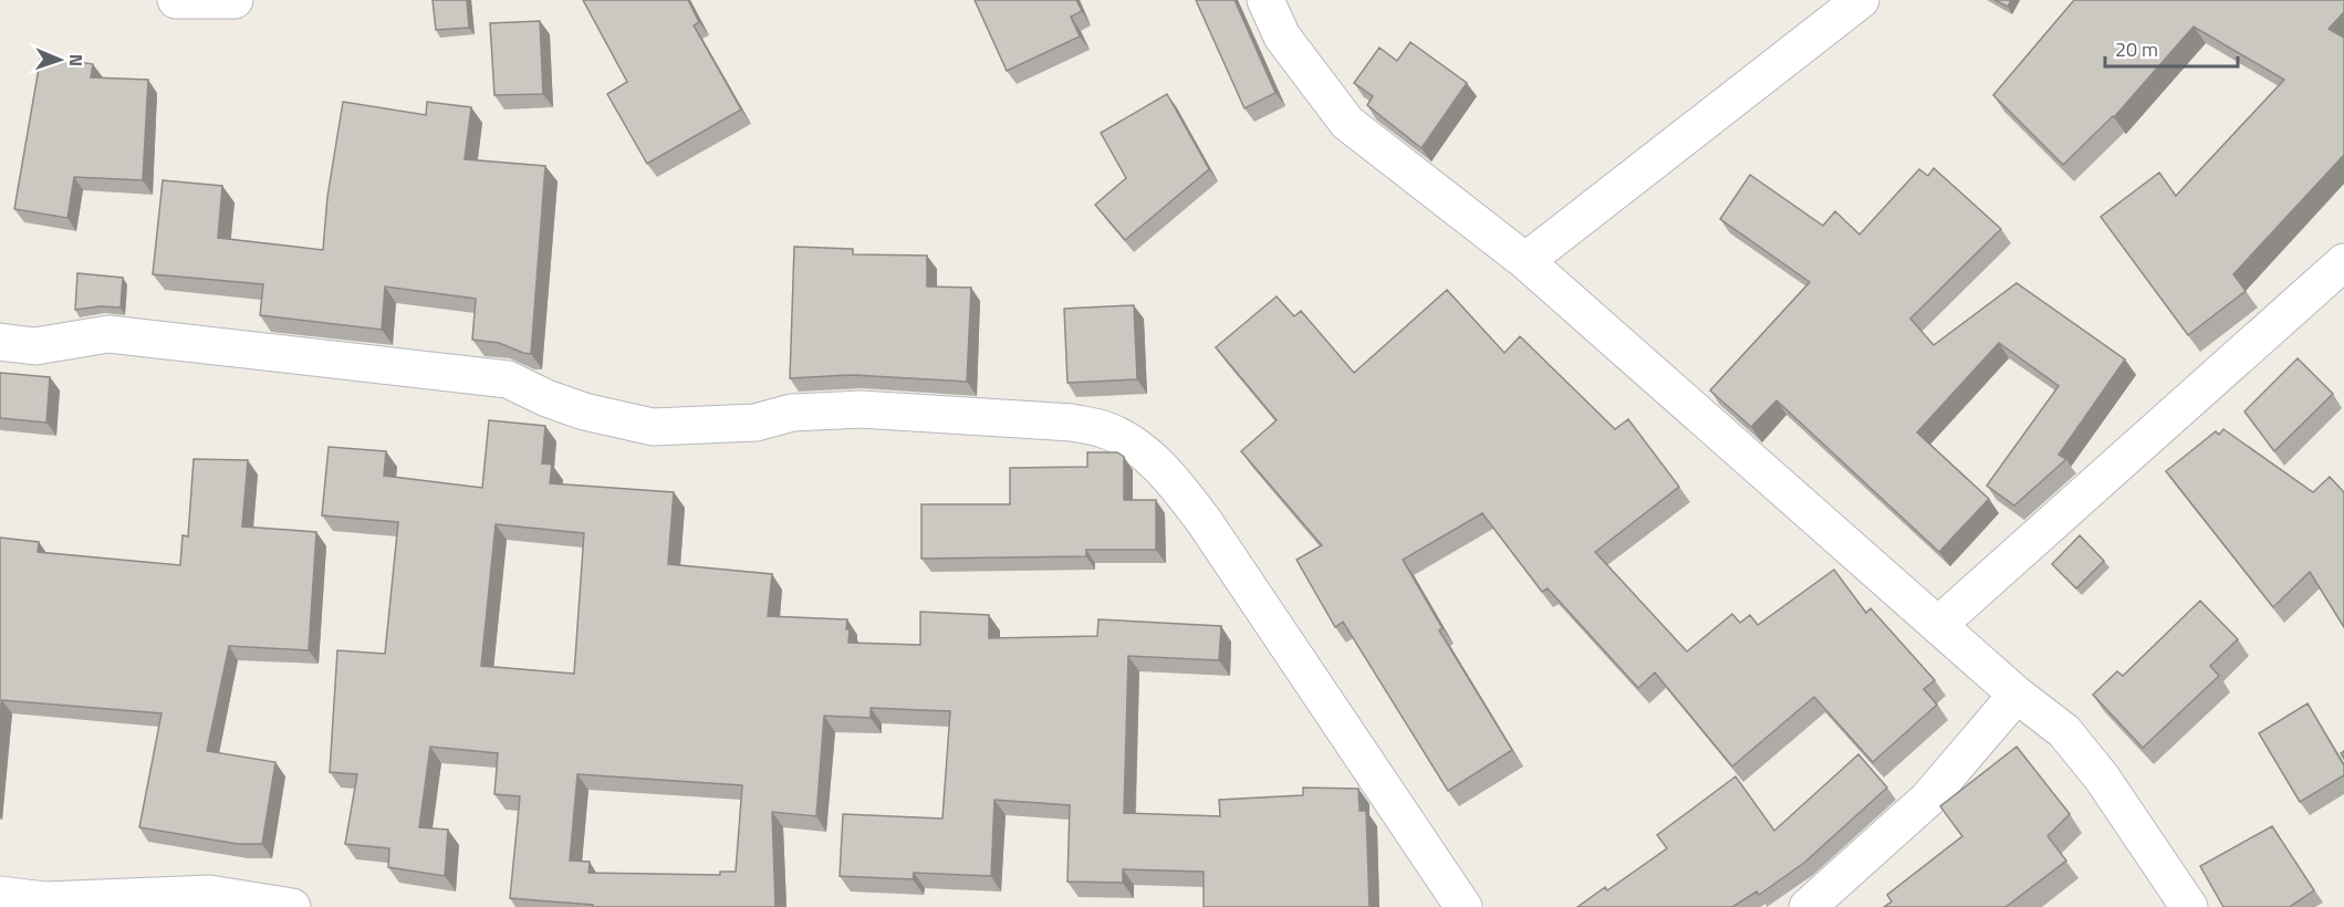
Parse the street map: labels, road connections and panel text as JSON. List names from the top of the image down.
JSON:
{
  "scale_bar": "20 m",
  "north": "right"
}
